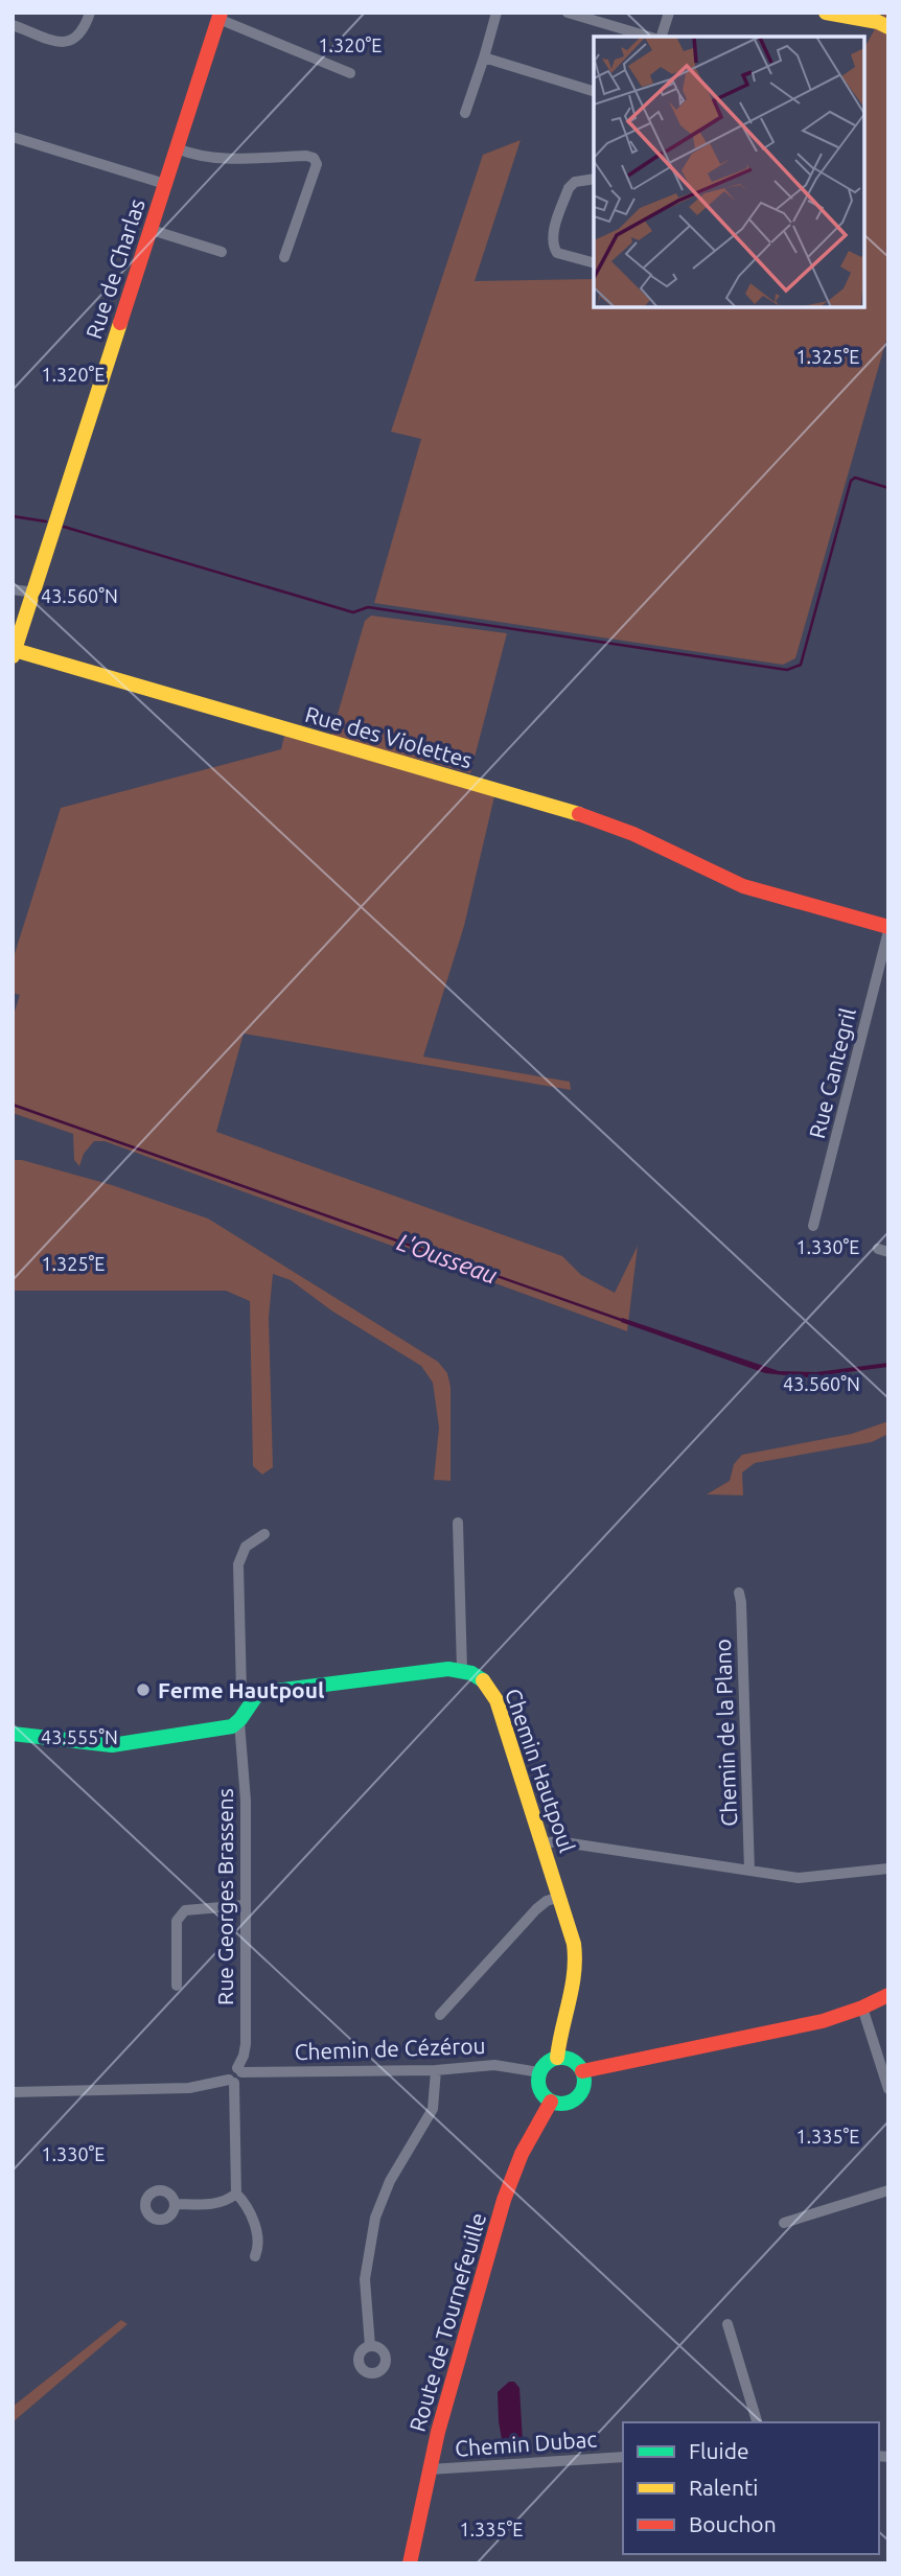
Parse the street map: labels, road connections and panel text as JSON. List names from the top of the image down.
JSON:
{
  "streets": {
    "street": [
      "Rue de Charlas",
      "Rue des Violettes",
      "Rue Cantegril",
      "Chemin de la Plano",
      "Chemin Hautpoul",
      "Rue Georges Brassens",
      "Chemin de Cézérou",
      "Route de Tournefeuille",
      "Chemin Dubac"
    ]
  },
  "crossings": [
    ["Rue de Charlas", "Rue des Violettes"],
    ["Rue des Violettes", "Rue Cantegril"],
    ["Chemin Hautpoul", "Chemin de Cézérou"],
    ["Chemin Hautpoul", "Route de Tournefeuille"],
    ["Rue Georges Brassens", "Chemin de Cézérou"],
    ["Chemin de Cézérou", "Route de Tournefeuille"],
    ["Route de Tournefeuille", "Chemin Dubac"]
  ],
  "water": ["L'Ousseau"],
  "places": ["Ferme Hautpoul"],
  "legend": ["Fluide", "Ralenti", "Bouchon"],
  "coordinates": [
    "1.320°E",
    "1.325°E",
    "43.560°N",
    "1.330°E",
    "43.555°N",
    "1.335°E"
  ]
}
